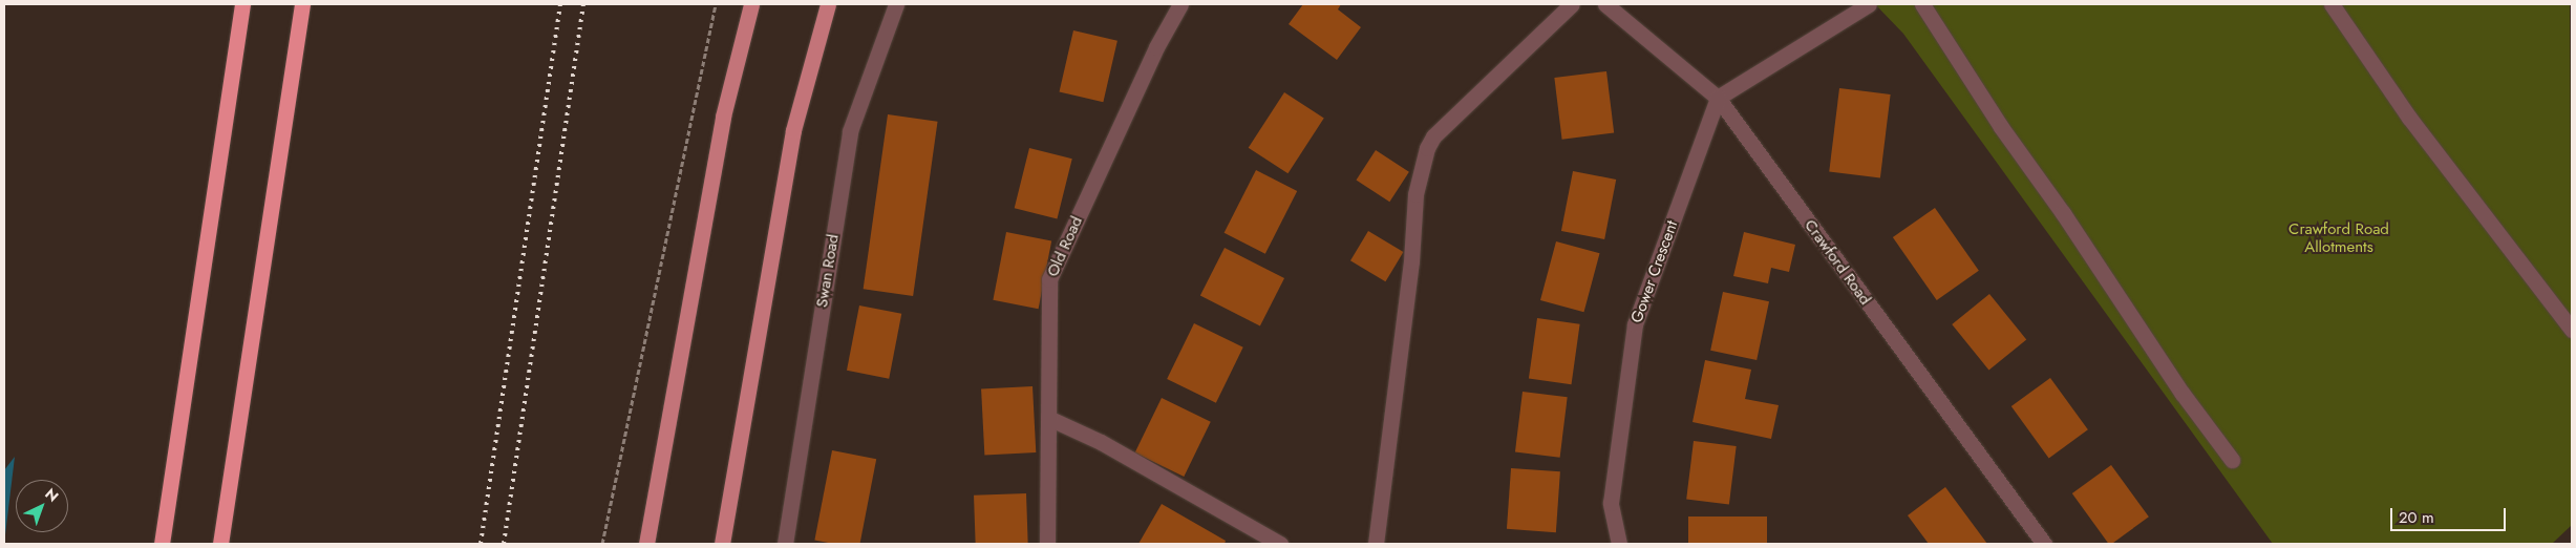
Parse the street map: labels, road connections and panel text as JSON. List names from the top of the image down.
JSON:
{
  "streets": {
    "street": [
      "Old Road",
      "Crawford Road",
      "Swan Road",
      "Gower Crescent"
    ]
  },
  "crossings": [
    ["Crawford Road", "Gower Crescent"]
  ],
  "parks": ["Crawford Road Allotments"],
  "scale_bar": "20 m",
  "north": "top right"
}
